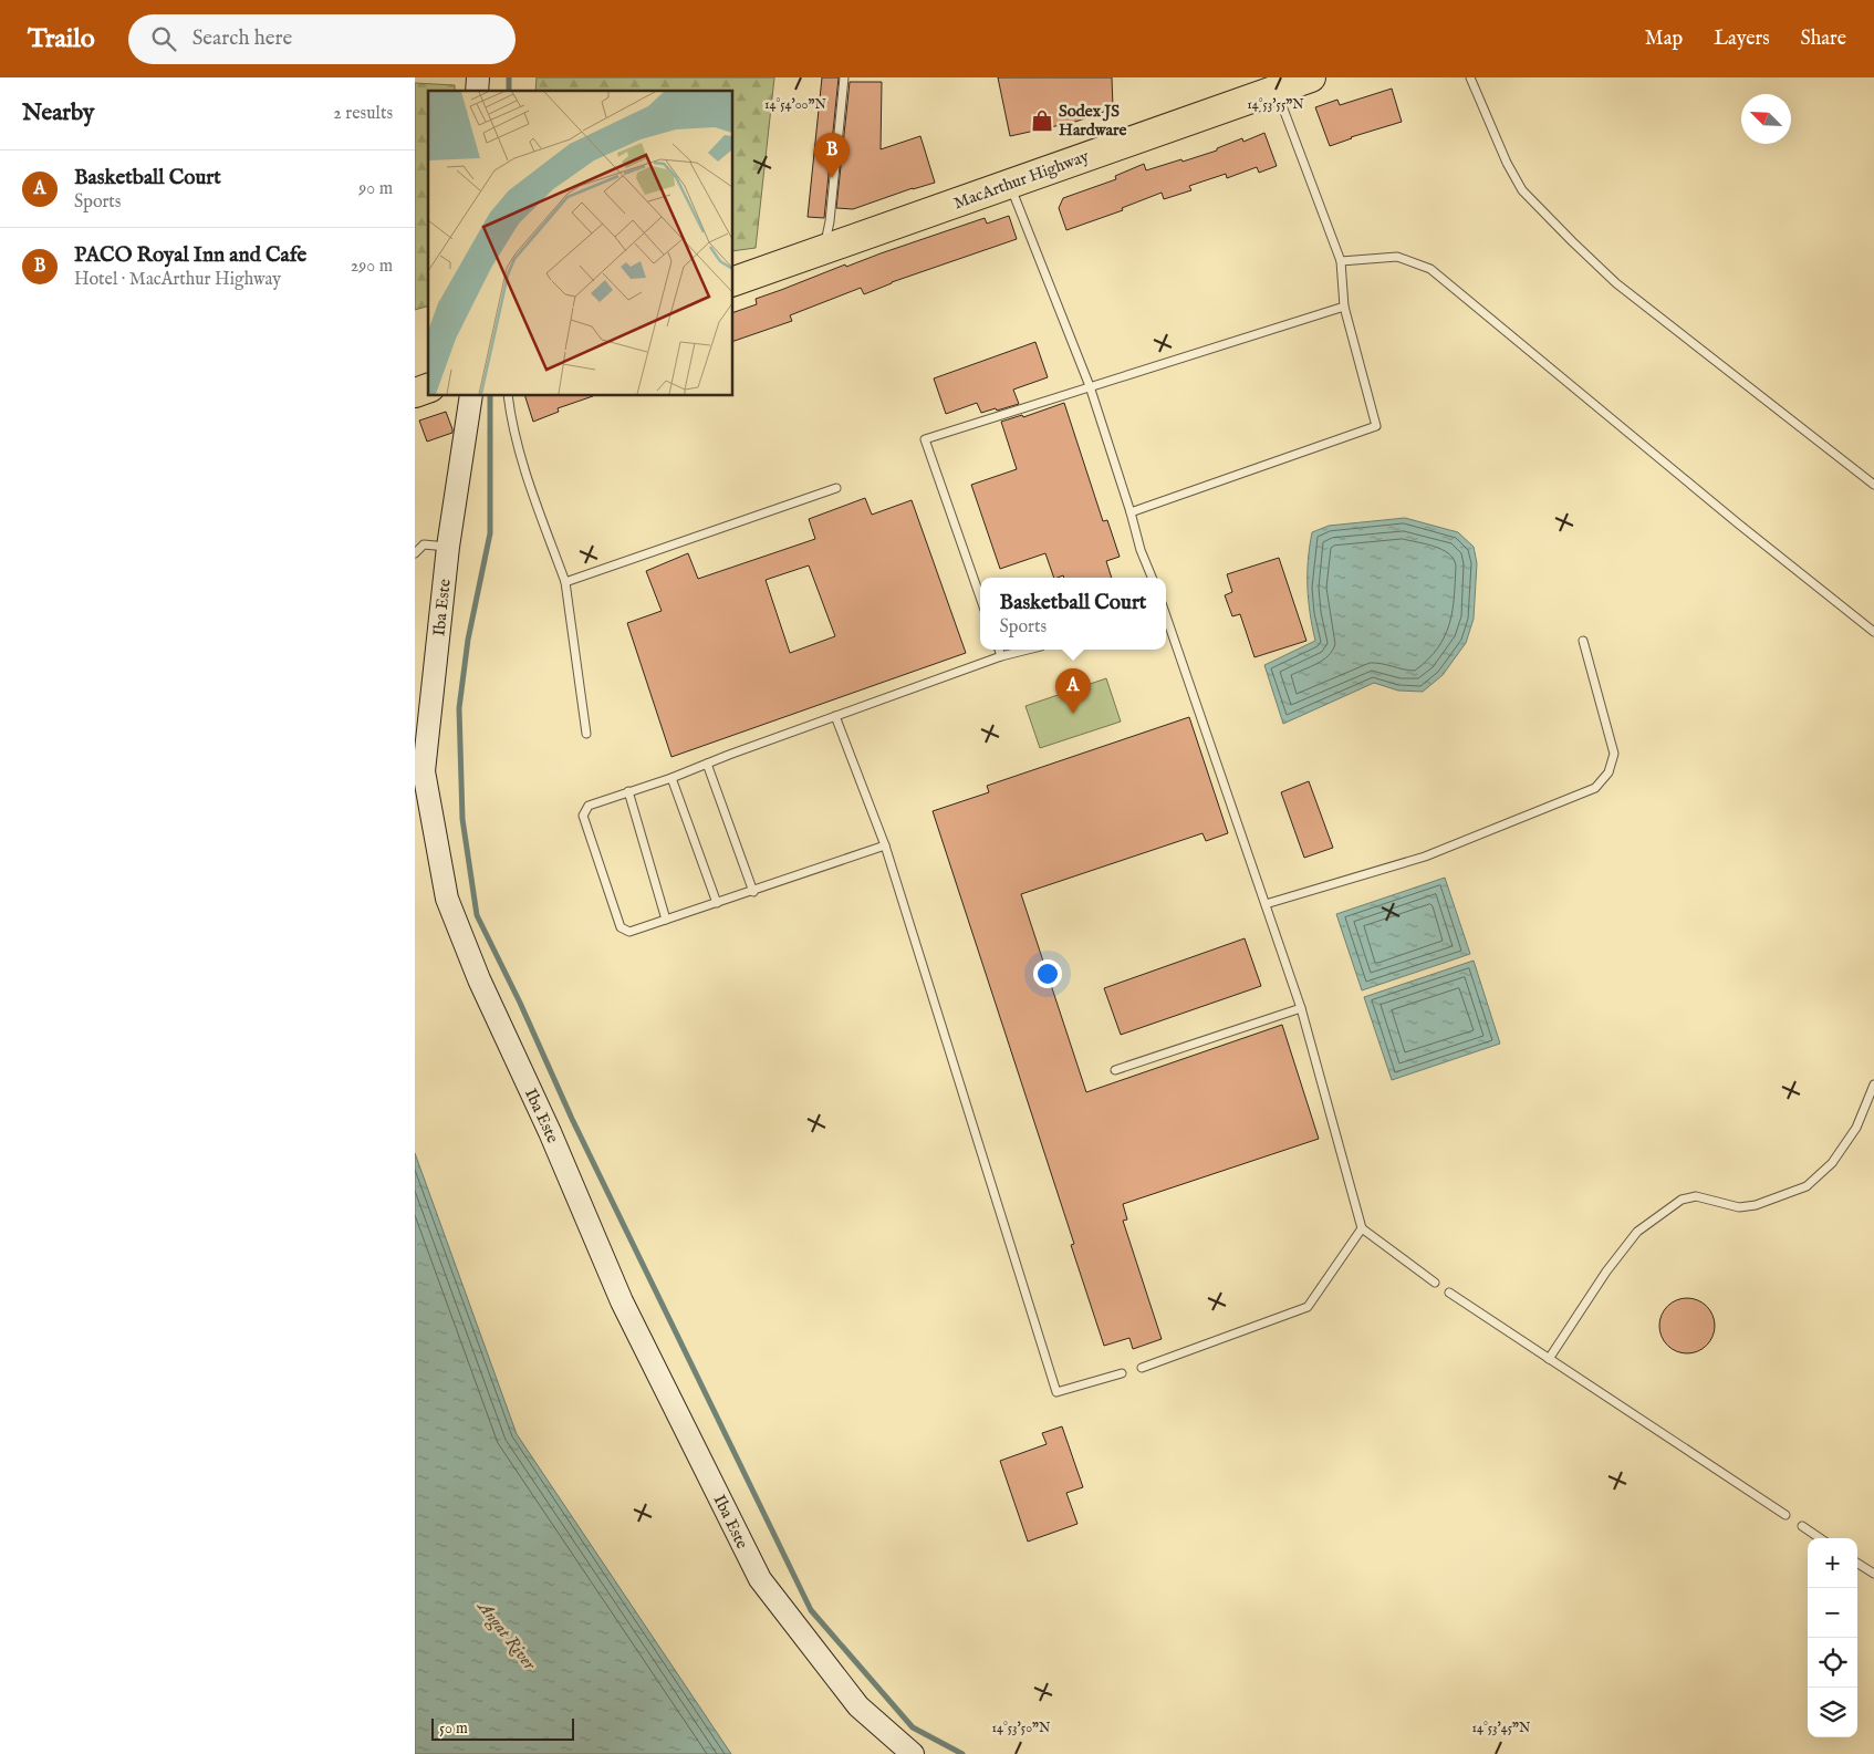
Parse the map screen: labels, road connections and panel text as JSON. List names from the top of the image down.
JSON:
{
  "streets": {
    "highway": ["MacArthur Highway"],
    "street": ["Iba Este"]
  },
  "water": ["Angat River"],
  "places": {
    "shop": ["Sodex JS Hardware"]
  },
  "scale_bar": "50 m",
  "north": "top left",
  "page": {
    "header": "Trailo",
    "search": "Search here",
    "nav": ["Map", "Layers", "Share"],
    "heading": ["Nearby", "2 results"],
    "pins": ["B", "A"],
    "list": [
      {
        "mark": "A",
        "name": "Basketball Court",
        "note": "Sports",
        "value": "90 m"
      },
      {
        "mark": "B",
        "name": "PACO Royal Inn and Cafe",
        "note": "Hotel · MacArthur Highway",
        "value": "290 m"
      }
    ],
    "popup": ["Basketball Court", "Sports"],
    "map_buttons": ["+", "−"],
    "scale": "50 m"
  },
  "coordinates": [
    "14°54'00\"N",
    "14°53'55\"N",
    "14°53'50\"N",
    "14°53'45\"N"
  ]
}
